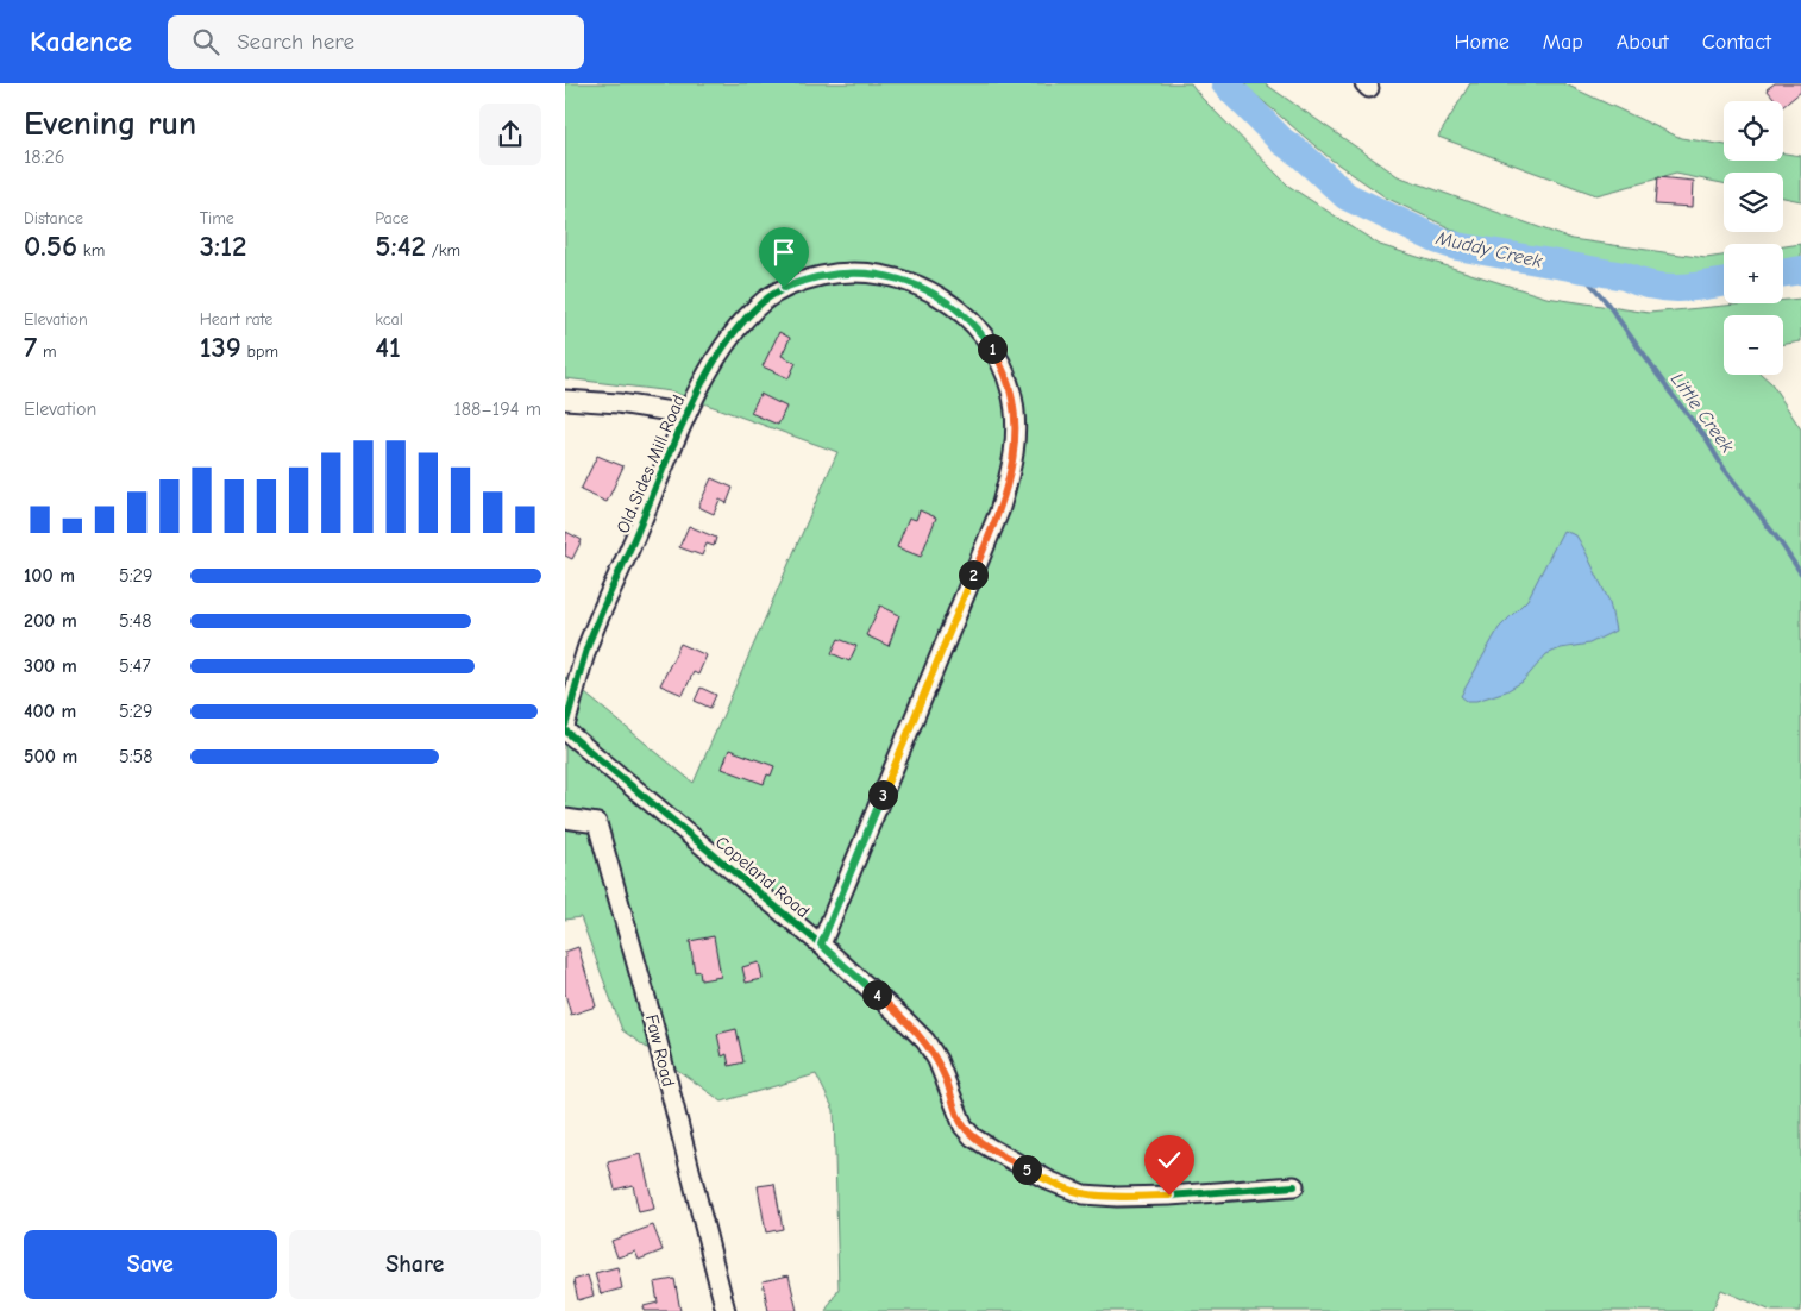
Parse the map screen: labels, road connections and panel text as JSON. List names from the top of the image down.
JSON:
{
  "streets": {
    "street": ["Old Sides Mill Road", "Copeland Road", "Faw Road"]
  },
  "crossings": [
    ["Old Sides Mill Road", "Copeland Road"]
  ],
  "water": ["Muddy Creek", "Little Creek"],
  "page": {
    "header": "Kadence",
    "search": "Search here",
    "nav": [
      "Home",
      "Map",
      "About",
      "Contact"
    ],
    "heading": ["Evening run", "18:26"],
    "map_buttons": ["+", "−"],
    "stats": [
      ["Distance", "0.56 km"],
      ["Time", "3:12"],
      ["Pace", "5:42 /km"],
      ["Elevation", "7 m"],
      ["Heart rate", "139 bpm"],
      ["kcal", "41"]
    ],
    "pins": [
      "1",
      "2",
      "3",
      "4",
      "5"
    ],
    "chart": ["Elevation", "188–194 m"],
    "list": [
      {
        "name": "100 m",
        "note": "5:29"
      },
      {
        "name": "200 m",
        "note": "5:48"
      },
      {
        "name": "300 m",
        "note": "5:47"
      },
      {
        "name": "400 m",
        "note": "5:29"
      },
      {
        "name": "500 m",
        "note": "5:58"
      }
    ],
    "buttons": ["Save", "Share"]
  }
}
